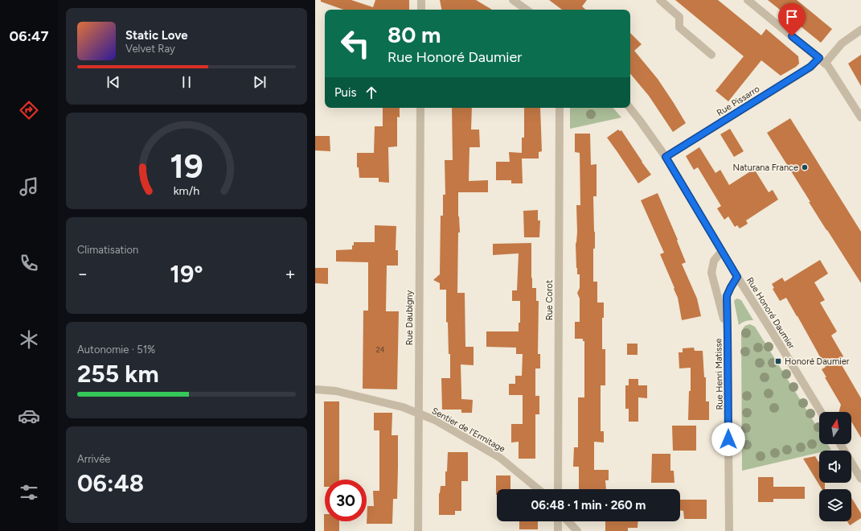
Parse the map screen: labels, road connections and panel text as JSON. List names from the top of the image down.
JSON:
{
  "streets": {
    "street": [
      "Rue Pissarro",
      "Rue Corot",
      "Rue Honoré Daumier",
      "Rue Daubigny",
      "Rue Henri Matisse",
      "Sentier de l'Ermitage"
    ]
  },
  "crossings": [
    ["Rue Pissarro", "Rue Honoré Daumier"],
    ["Rue Honoré Daumier", "Rue Henri Matisse"],
    ["Rue Daubigny", "Sentier de l'Ermitage"]
  ],
  "places": {
    "other": ["Naturana France"],
    "transit": ["Honoré Daumier"]
  },
  "house_numbers": ["24"],
  "north": "top",
  "page": {
    "tabs": "06:47",
    "turn": ["80 m", "Rue Honoré Daumier"],
    "song": ["Static Love", "Velvet Ray"],
    "then": "Puis",
    "tile": [
      "Climatisation",
      ["Autonomie · 51%", "255 km"],
      ["Arrivée", "06:48"]
    ],
    "heat": ["−", "19°", "+"],
    "limit": "30",
    "trip": "06:48 · 1 min · 260 m",
    "gauge": ["19", "km/h"]
  }
}
